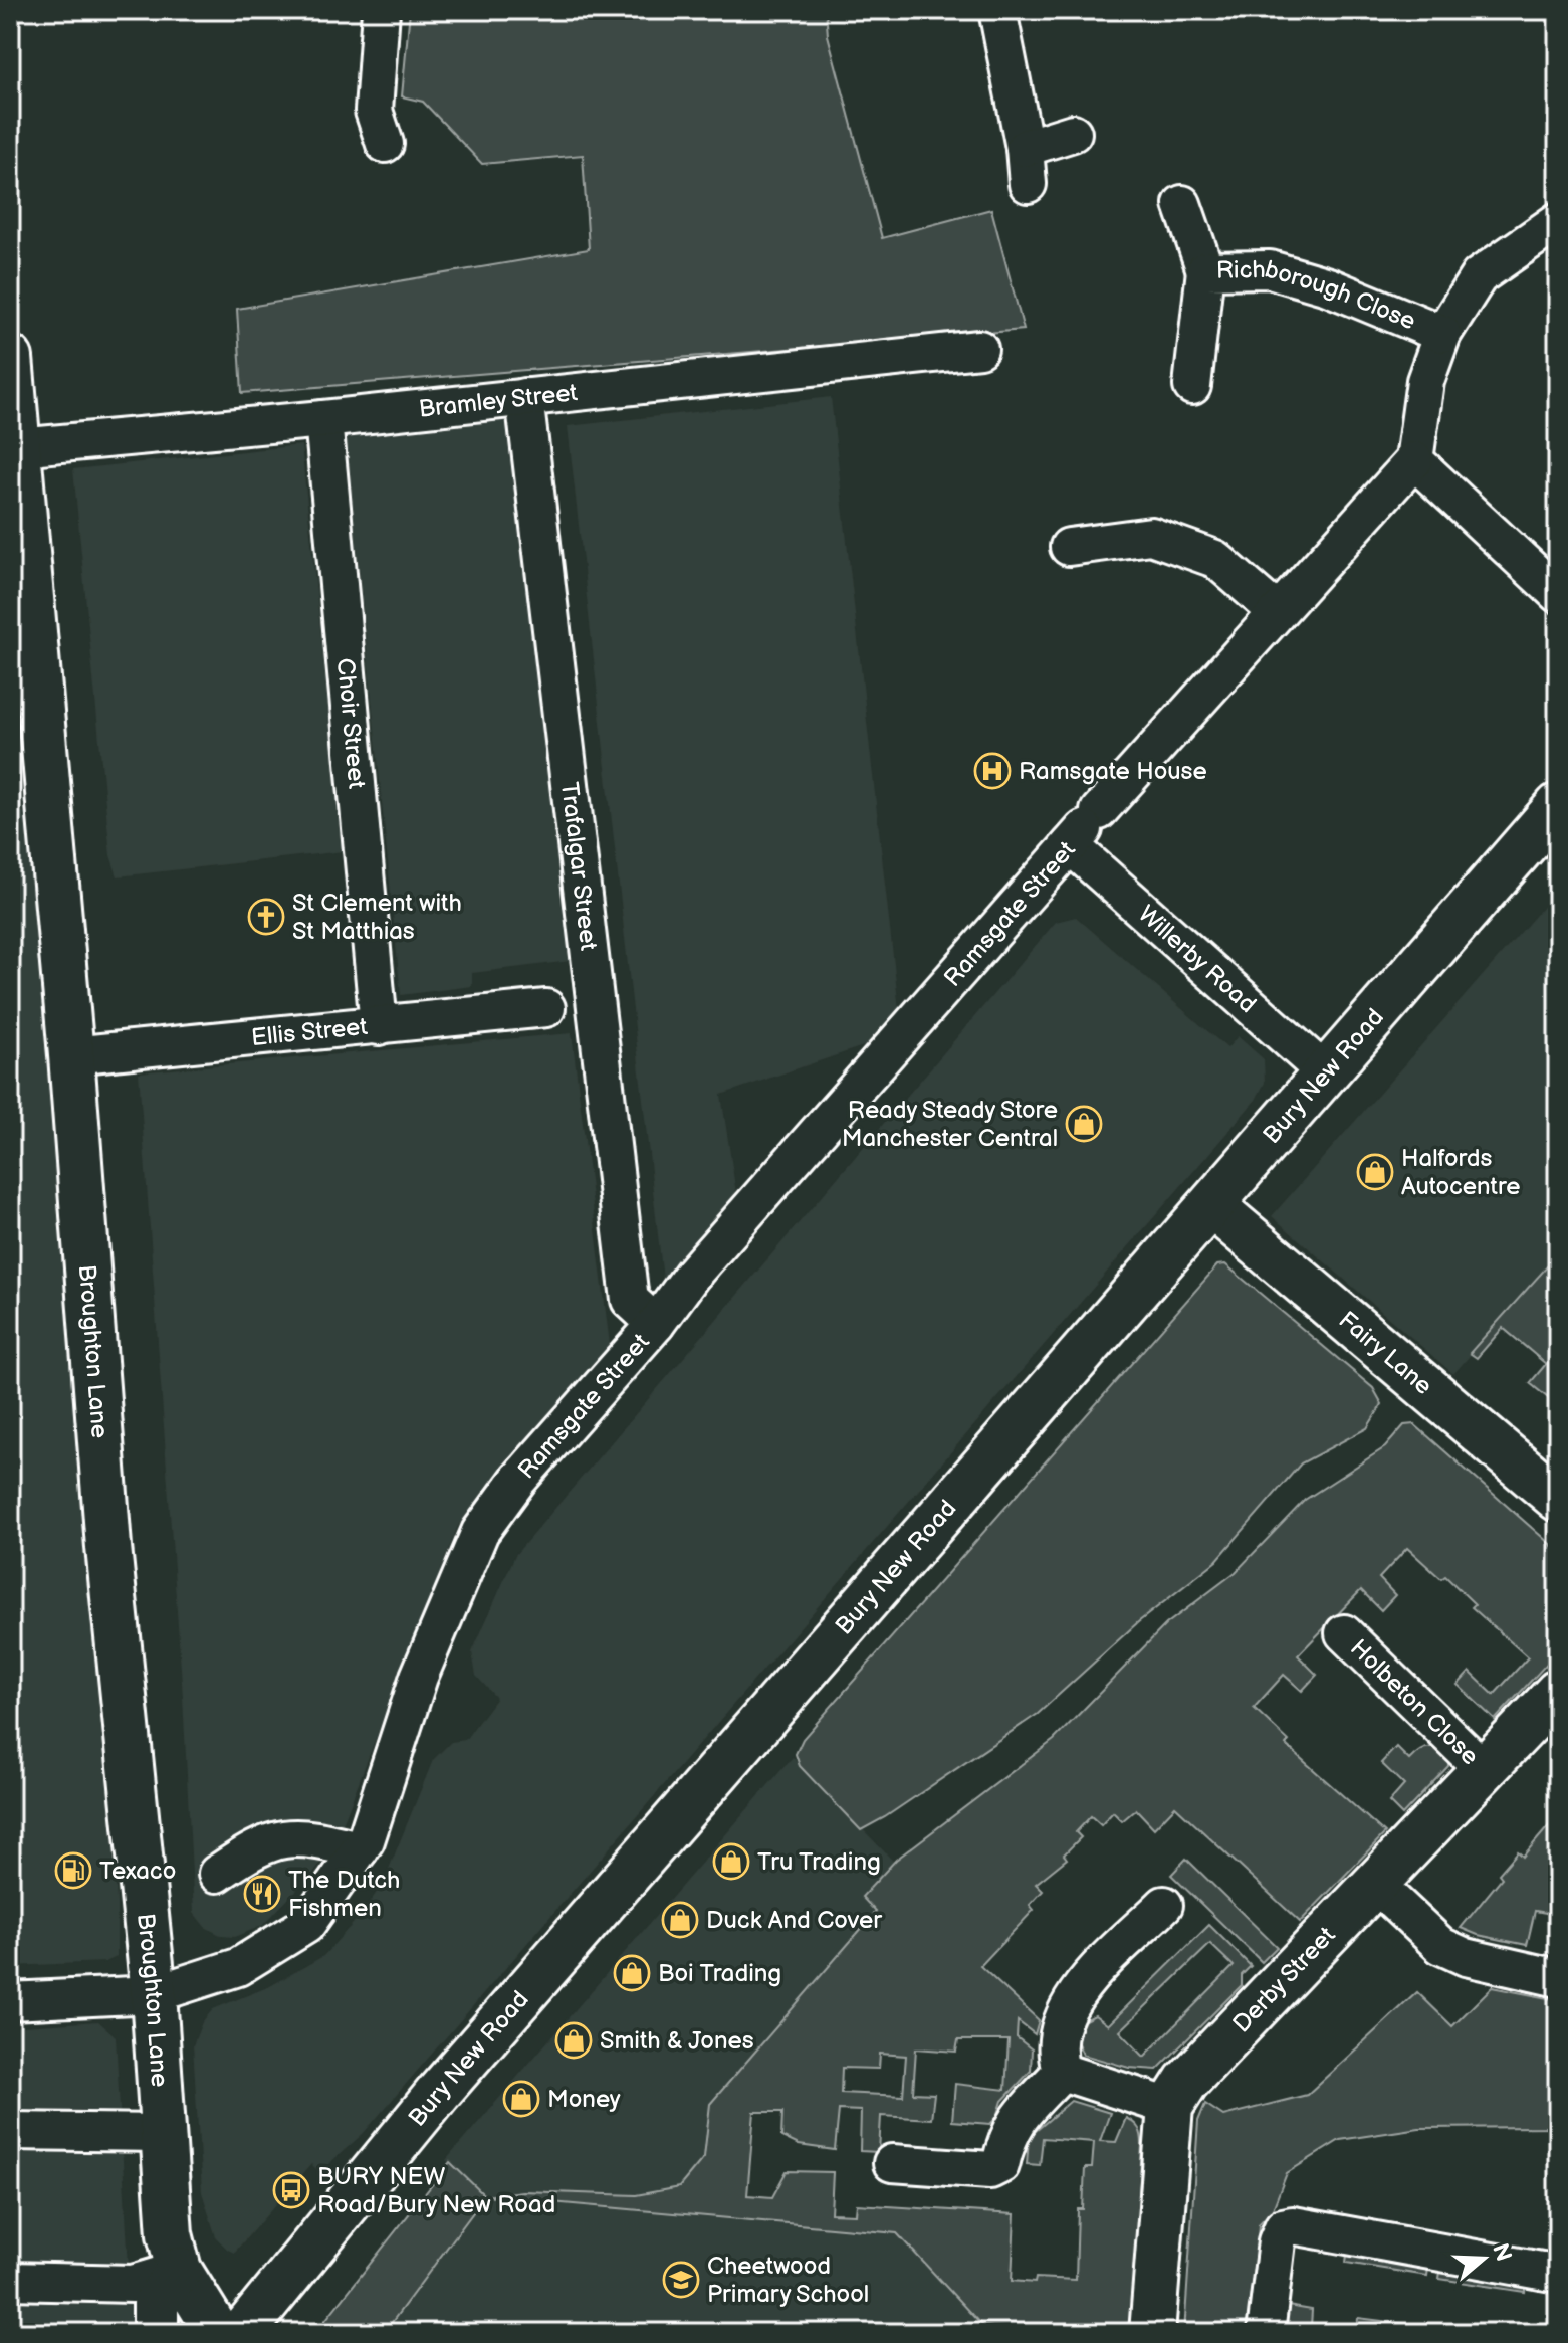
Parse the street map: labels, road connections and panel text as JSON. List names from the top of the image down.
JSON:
{
  "streets": {
    "main road": [
      "Bury New Road",
      "Broughton Lane",
      "Fairy Lane",
      "Derby Street"
    ],
    "street": [
      "Richborough Close",
      "Bramley Street",
      "Choir Street",
      "Trafalgar Street",
      "Ramsgate Street",
      "Willerby Road",
      "Ellis Street",
      "Holbeton Close"
    ]
  },
  "crossings": [
    ["Bramley Street", "Choir Street"],
    ["Bramley Street", "Trafalgar Street"],
    ["Bramley Street", "Broughton Lane"],
    ["Choir Street", "Ellis Street"],
    ["Trafalgar Street", "Ramsgate Street"],
    ["Ramsgate Street", "Willerby Road"],
    ["Ramsgate Street", "Broughton Lane"],
    ["Willerby Road", "Bury New Road"],
    ["Ellis Street", "Broughton Lane"],
    ["Bury New Road", "Fairy Lane"],
    ["Holbeton Close", "Derby Street"]
  ],
  "places": {
    "hospital": ["Ramsgate House"],
    "church": ["St Clement with St Matthias"],
    "shop": [
      "Ready Steady Store Manchester Central",
      "Halfords Autocentre",
      "Tru Trading",
      "Duck And Cover",
      "Boi Trading",
      "Smith & Jones",
      "Money"
    ],
    "fuel station": ["Texaco"],
    "restaurant": ["The Dutch Fishmen"],
    "bus stop": ["BURY NEW Road/Bury New Road"],
    "school or university": ["Cheetwood Primary School"]
  },
  "north": "right"
}
